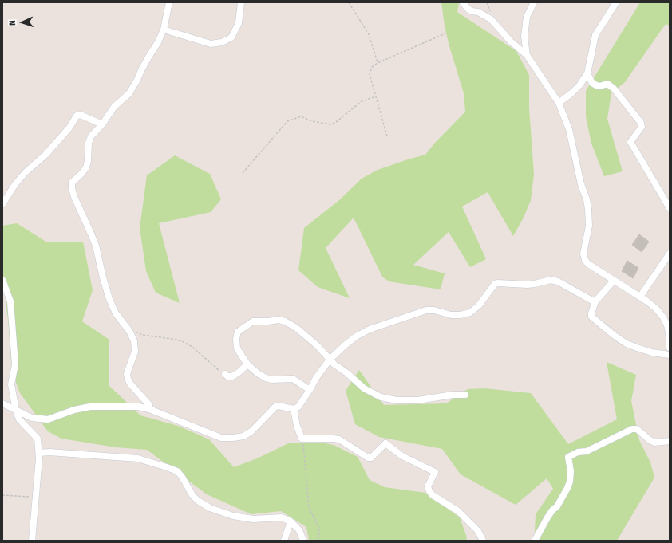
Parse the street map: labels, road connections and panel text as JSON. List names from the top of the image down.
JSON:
{
  "north": "left"
}
